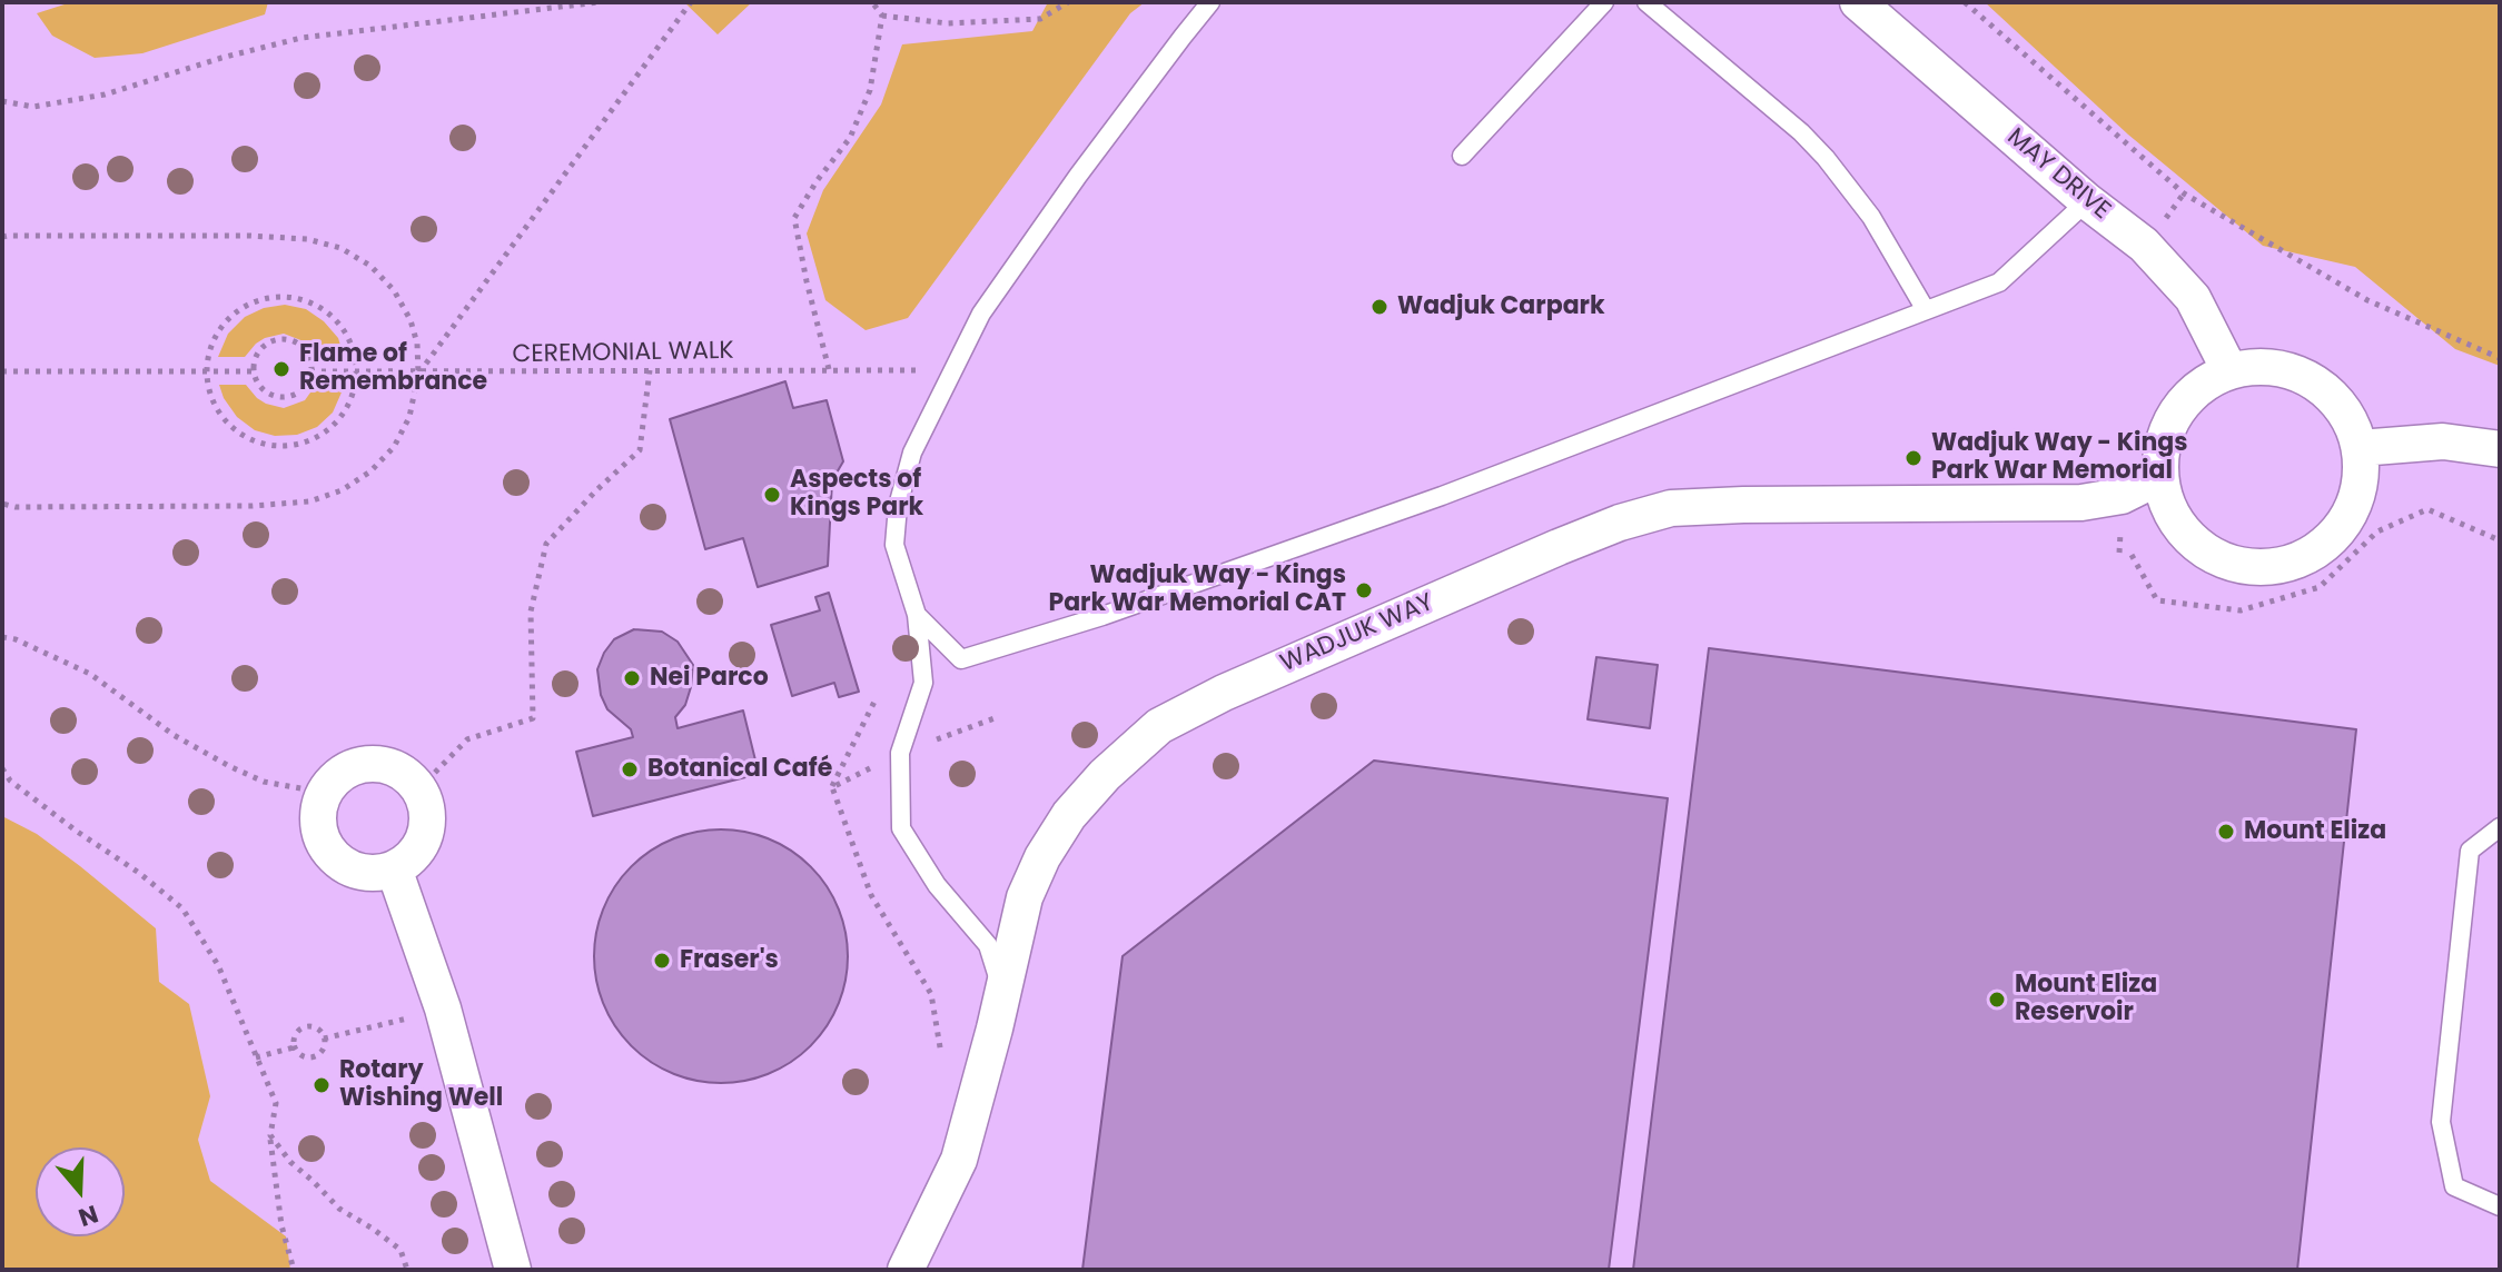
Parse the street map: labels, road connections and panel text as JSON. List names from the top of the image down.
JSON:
{
  "streets": {
    "street": ["MAY DRIVE", "WADJUK WAY"],
    "path": ["CEREMONIAL WALK"]
  },
  "crossings": [
    ["MAY DRIVE", "WADJUK WAY"]
  ],
  "places": [
    "Wadjuk Carpark",
    "Flame of Remembrance",
    "Wadjuk Way - Kings Park War Memorial",
    "Aspects of Kings Park",
    "Wadjuk Way - Kings Park War Memorial CAT",
    "Nei Parco",
    "Botanical Café",
    "Mount Eliza",
    "Fraser's",
    "Mount Eliza Reservoir",
    "Rotary Wishing Well"
  ],
  "north": "bottom"
}
